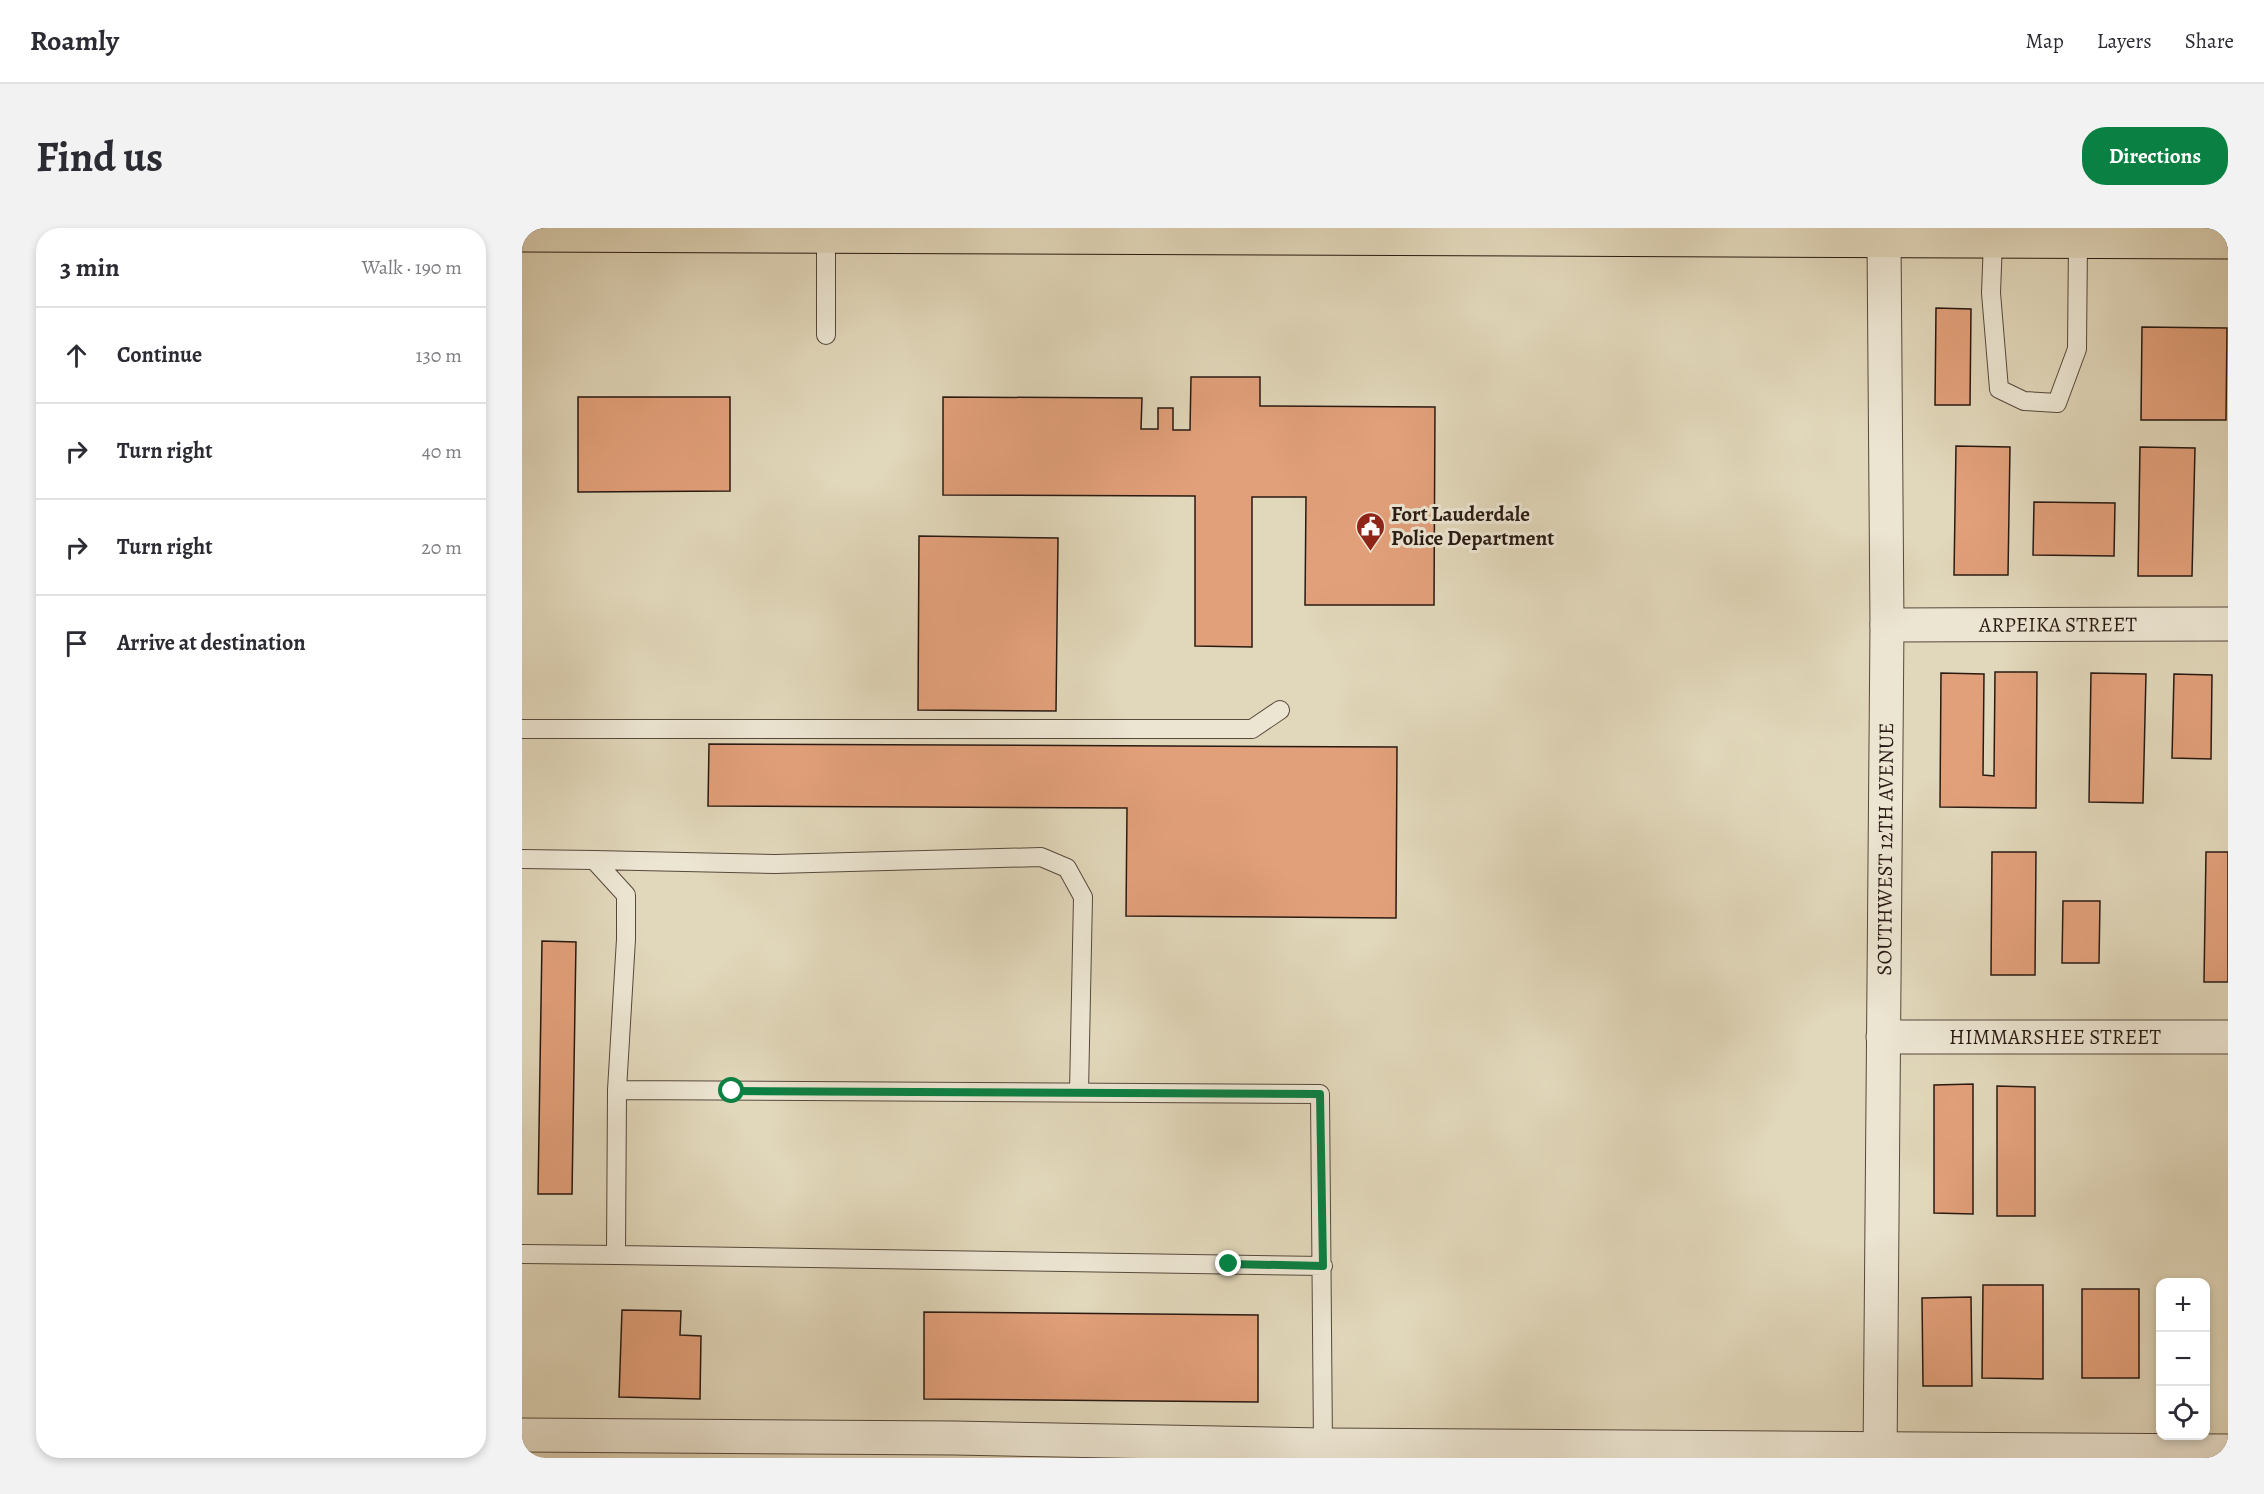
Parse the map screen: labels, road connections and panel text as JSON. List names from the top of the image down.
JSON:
{
  "streets": {
    "street": ["ARPEIKA STREET", "SOUTHWEST 12TH AVENUE", "HIMMARSHEE STREET"]
  },
  "crossings": [
    ["ARPEIKA STREET", "SOUTHWEST 12TH AVENUE"],
    ["SOUTHWEST 12TH AVENUE", "HIMMARSHEE STREET"]
  ],
  "places": {
    "public building": ["Fort Lauderdale Police Department"]
  },
  "page": {
    "header": "Roamly",
    "nav": ["Map", "Layers", "Share"],
    "buttons": "Directions",
    "title": "Find us",
    "heading": ["3 min", "Walk · 190 m"],
    "list": [
      ["Continue", "130 m"],
      ["Turn right", "40 m"],
      ["Turn right", "20 m"],
      "Arrive at destination"
    ],
    "map_buttons": ["+", "−"]
  }
}
